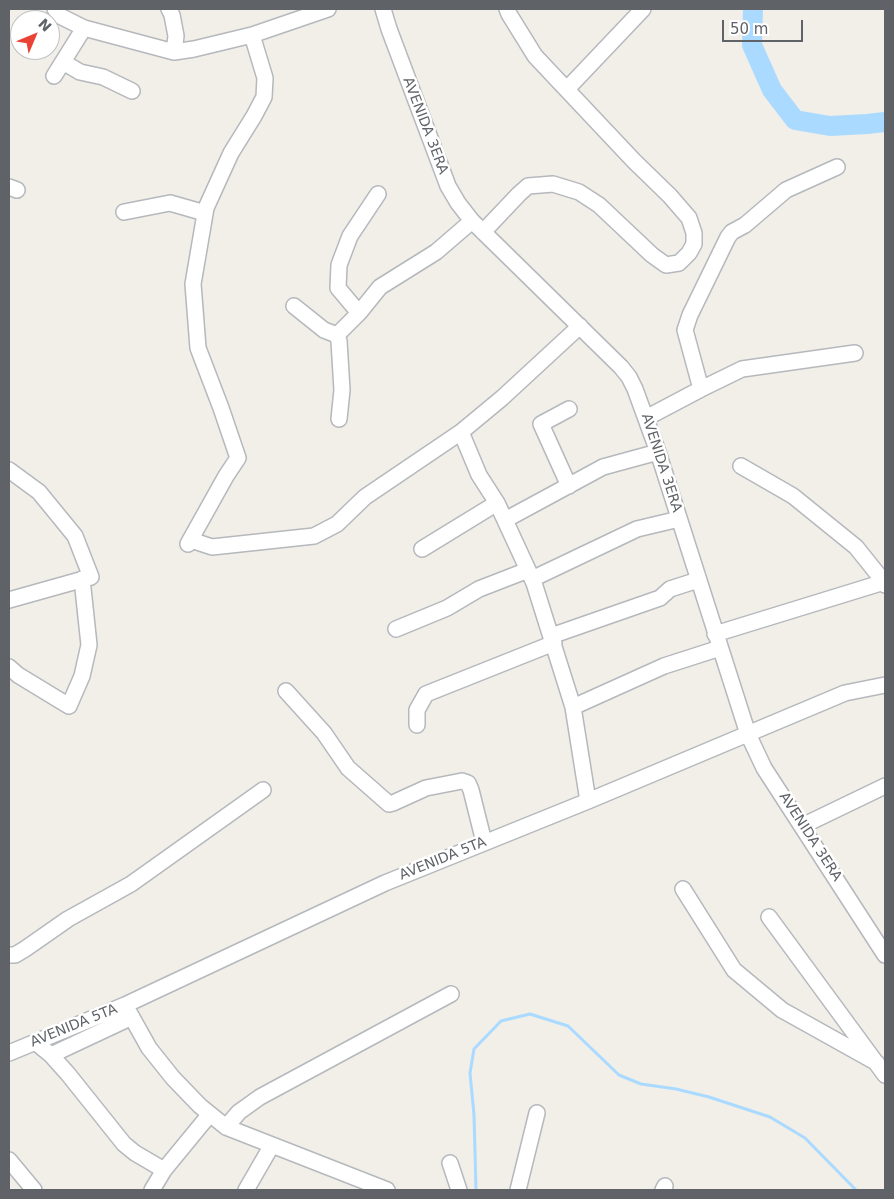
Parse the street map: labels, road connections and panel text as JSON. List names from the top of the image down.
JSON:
{
  "streets": {
    "street": ["AVENIDA 3ERA", "AVENIDA 5TA"]
  },
  "crossings": [
    ["AVENIDA 3ERA", "AVENIDA 5TA"]
  ],
  "scale_bar": "50 m",
  "north": "top right"
}
